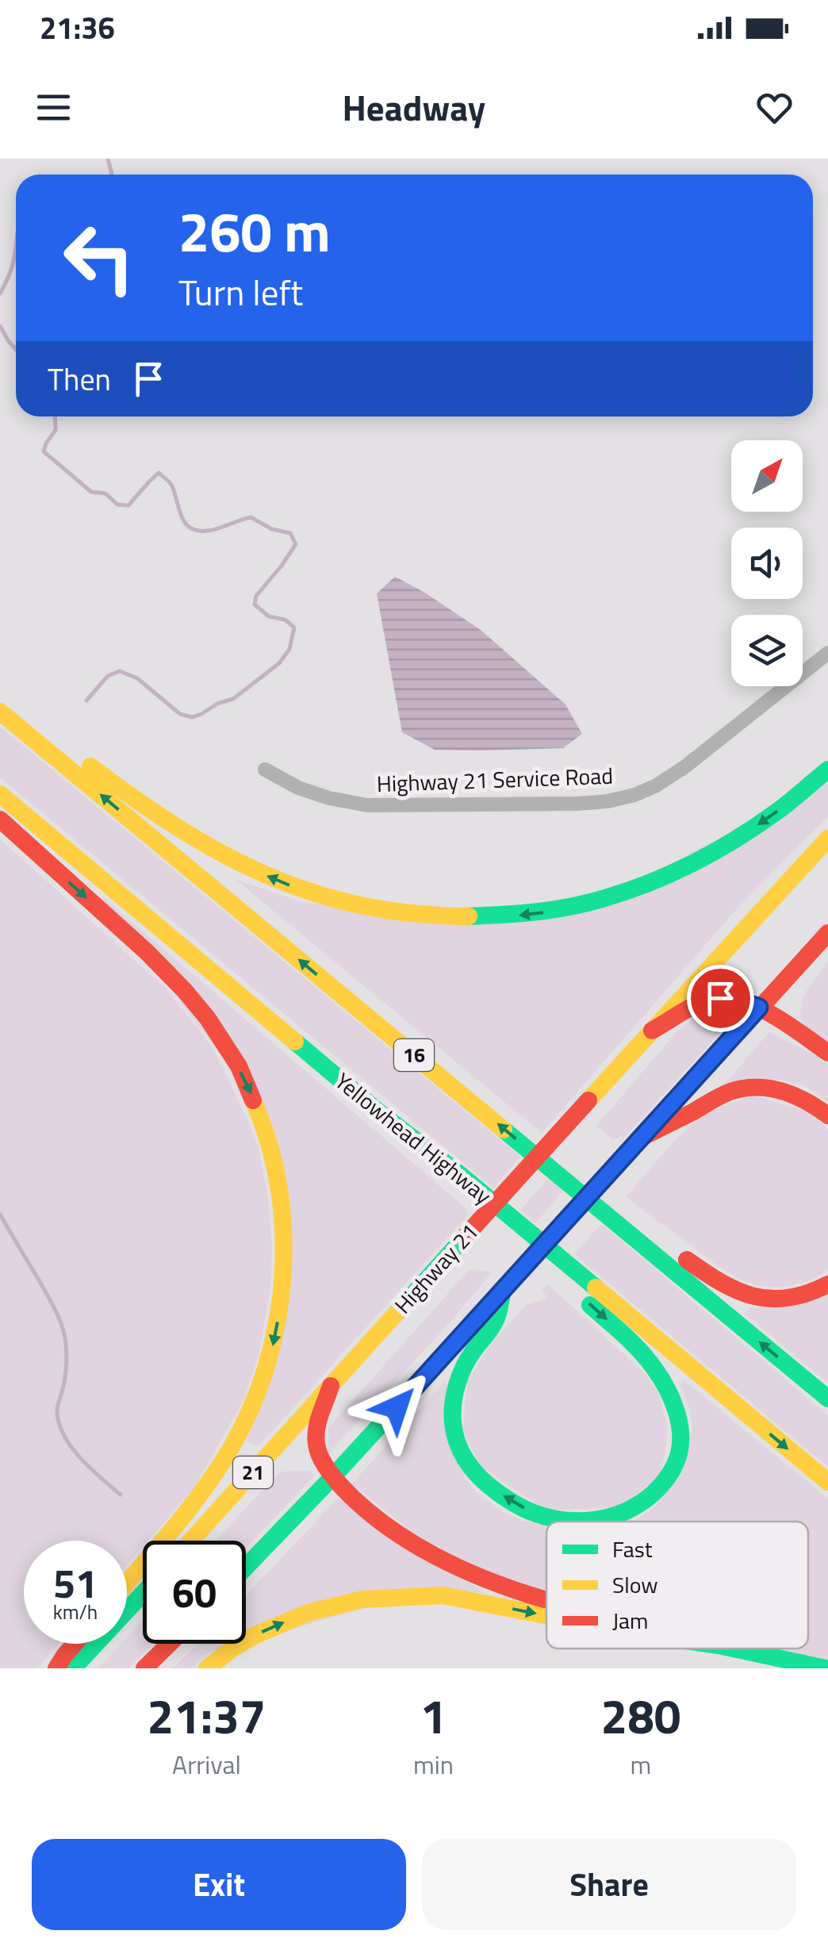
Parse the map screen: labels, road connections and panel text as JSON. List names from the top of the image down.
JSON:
{
  "streets": {
    "main road": [
      "16",
      "Yellowhead Highway",
      "Highway 21",
      "21"
    ],
    "street": ["Highway 21 Service Road"]
  },
  "legend": ["Fast", "Slow", "Jam"],
  "north": "top right",
  "page": {
    "status": "21:36",
    "header": "Headway",
    "turn": ["260 m", "Turn left"],
    "then": "Then",
    "speed": "51 km/h",
    "limit": "60",
    "eta": [
      "21:37",
      "Arrival",
      "1",
      "min",
      "280",
      "m"
    ],
    "buttons": ["Exit", "Share"]
  }
}
